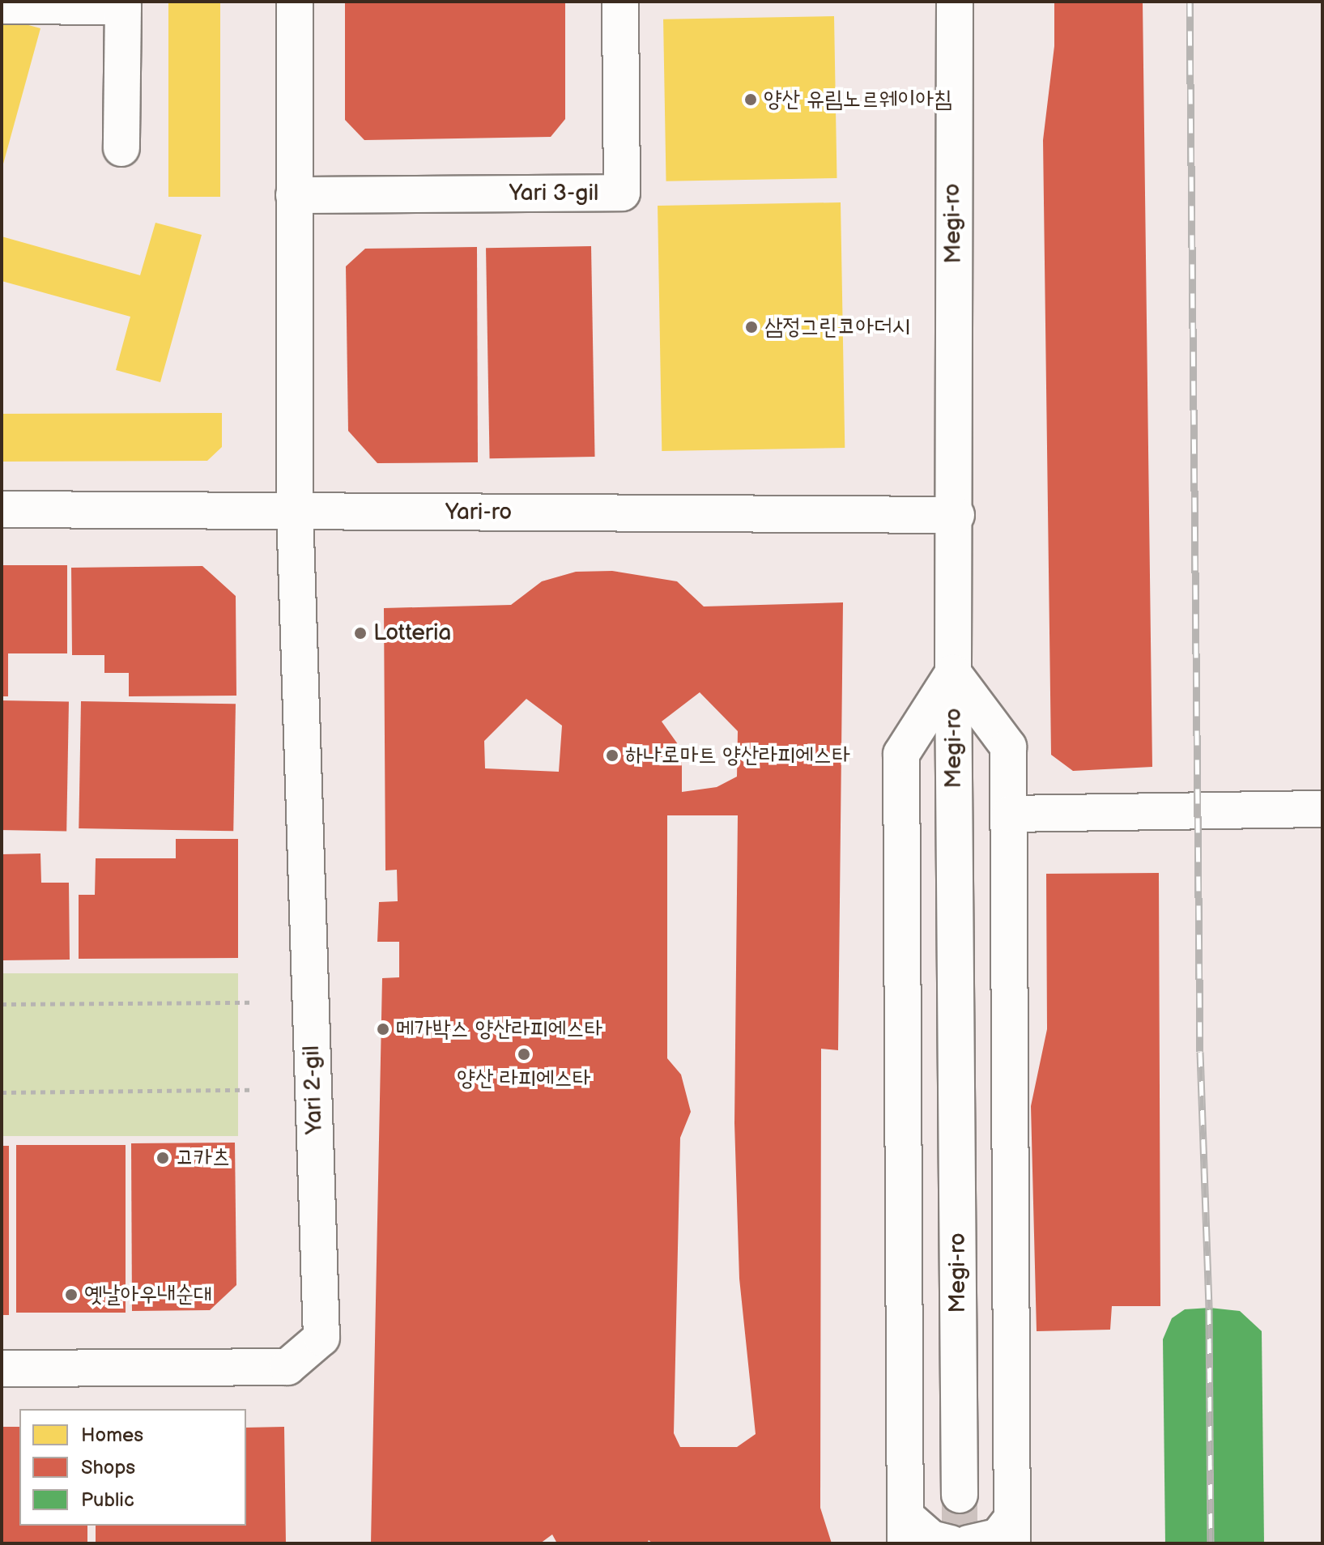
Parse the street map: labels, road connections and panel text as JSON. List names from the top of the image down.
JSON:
{
  "streets": {
    "street": [
      "Yari 3-gil",
      "Megi-ro",
      "Yari-ro",
      "Yari 2-gil"
    ]
  },
  "crossings": [
    ["Megi-ro", "Yari-ro"],
    ["Yari-ro", "Yari 2-gil"]
  ],
  "places": [
    "양산 유림노르웨이아침",
    "삼정그린코아더시",
    "Lotteria",
    "하나로마트 양산라피에스타",
    "메가박스 양산라피에스타",
    "양산 라피에스타",
    "고카츠",
    "옛날아우내순대"
  ],
  "legend": ["Homes", "Shops", "Public"]
}
